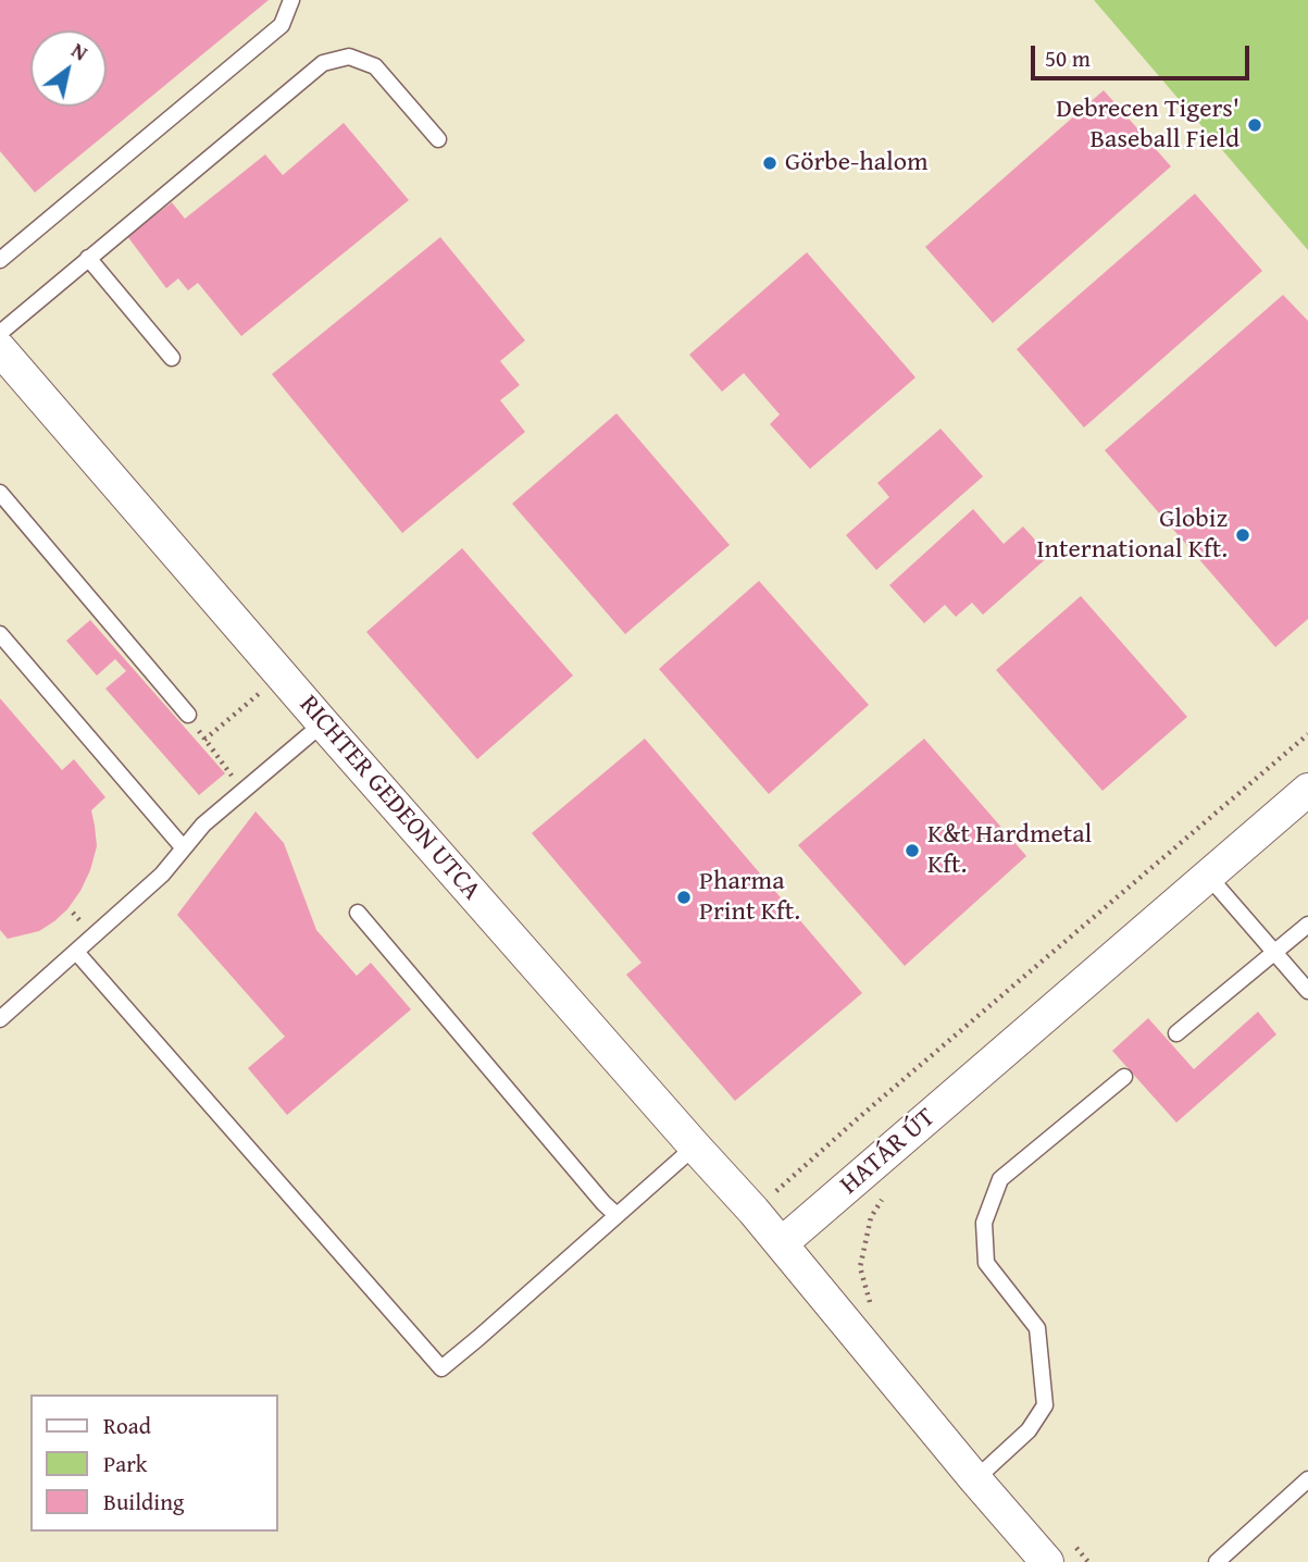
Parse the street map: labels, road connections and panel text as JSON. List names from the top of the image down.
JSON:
{
  "streets": {
    "street": ["RICHTER GEDEON UTCA", "HATÁR ÚT"]
  },
  "crossings": [
    ["RICHTER GEDEON UTCA", "HATÁR ÚT"]
  ],
  "places": [
    "Debrecen Tigers' Baseball Field",
    "Görbe-halom",
    "Globiz International Kft.",
    "K&t Hardmetal Kft.",
    "Pharma Print Kft."
  ],
  "legend": ["Road", "Park", "Building"],
  "scale_bar": "50 m",
  "north": "top right"
}
